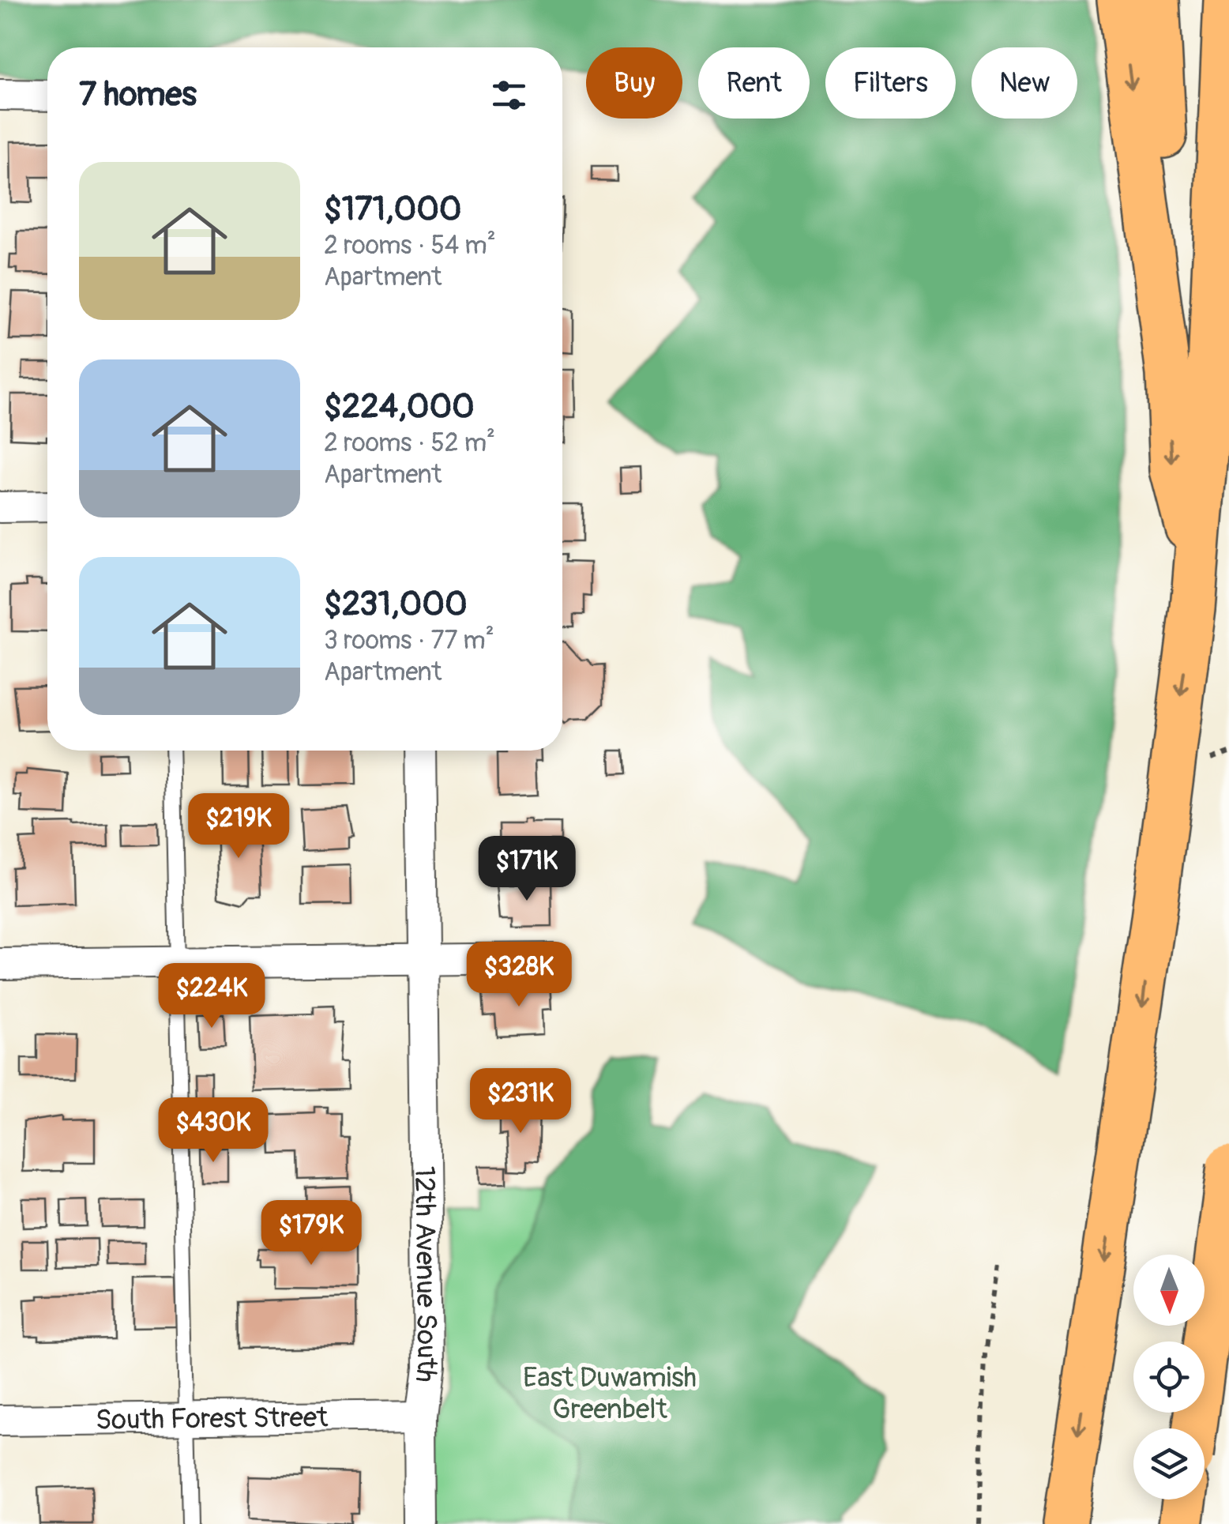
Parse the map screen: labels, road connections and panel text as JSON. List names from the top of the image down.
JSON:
{
  "streets": {
    "street": ["12th Avenue South", "South Forest Street"]
  },
  "crossings": [
    ["12th Avenue South", "South Forest Street"]
  ],
  "parks": ["East Duwamish Greenbelt"],
  "north": "bottom",
  "page": {
    "chip": [
      "Buy",
      "Rent",
      "Filters",
      "New"
    ],
    "heading": "7 homes",
    "list": [
      {
        "name": "$171,000",
        "note": "2 rooms · 54 m² · Apartment"
      },
      {
        "name": "$224,000",
        "note": "2 rooms · 52 m² · Apartment"
      },
      {
        "name": "$231,000",
        "note": "3 rooms · 77 m² · Apartment"
      }
    ],
    "price": [
      "$219K",
      "$171K",
      "$328K",
      "$224K",
      "$231K",
      "$430K",
      "$179K"
    ]
  }
}
